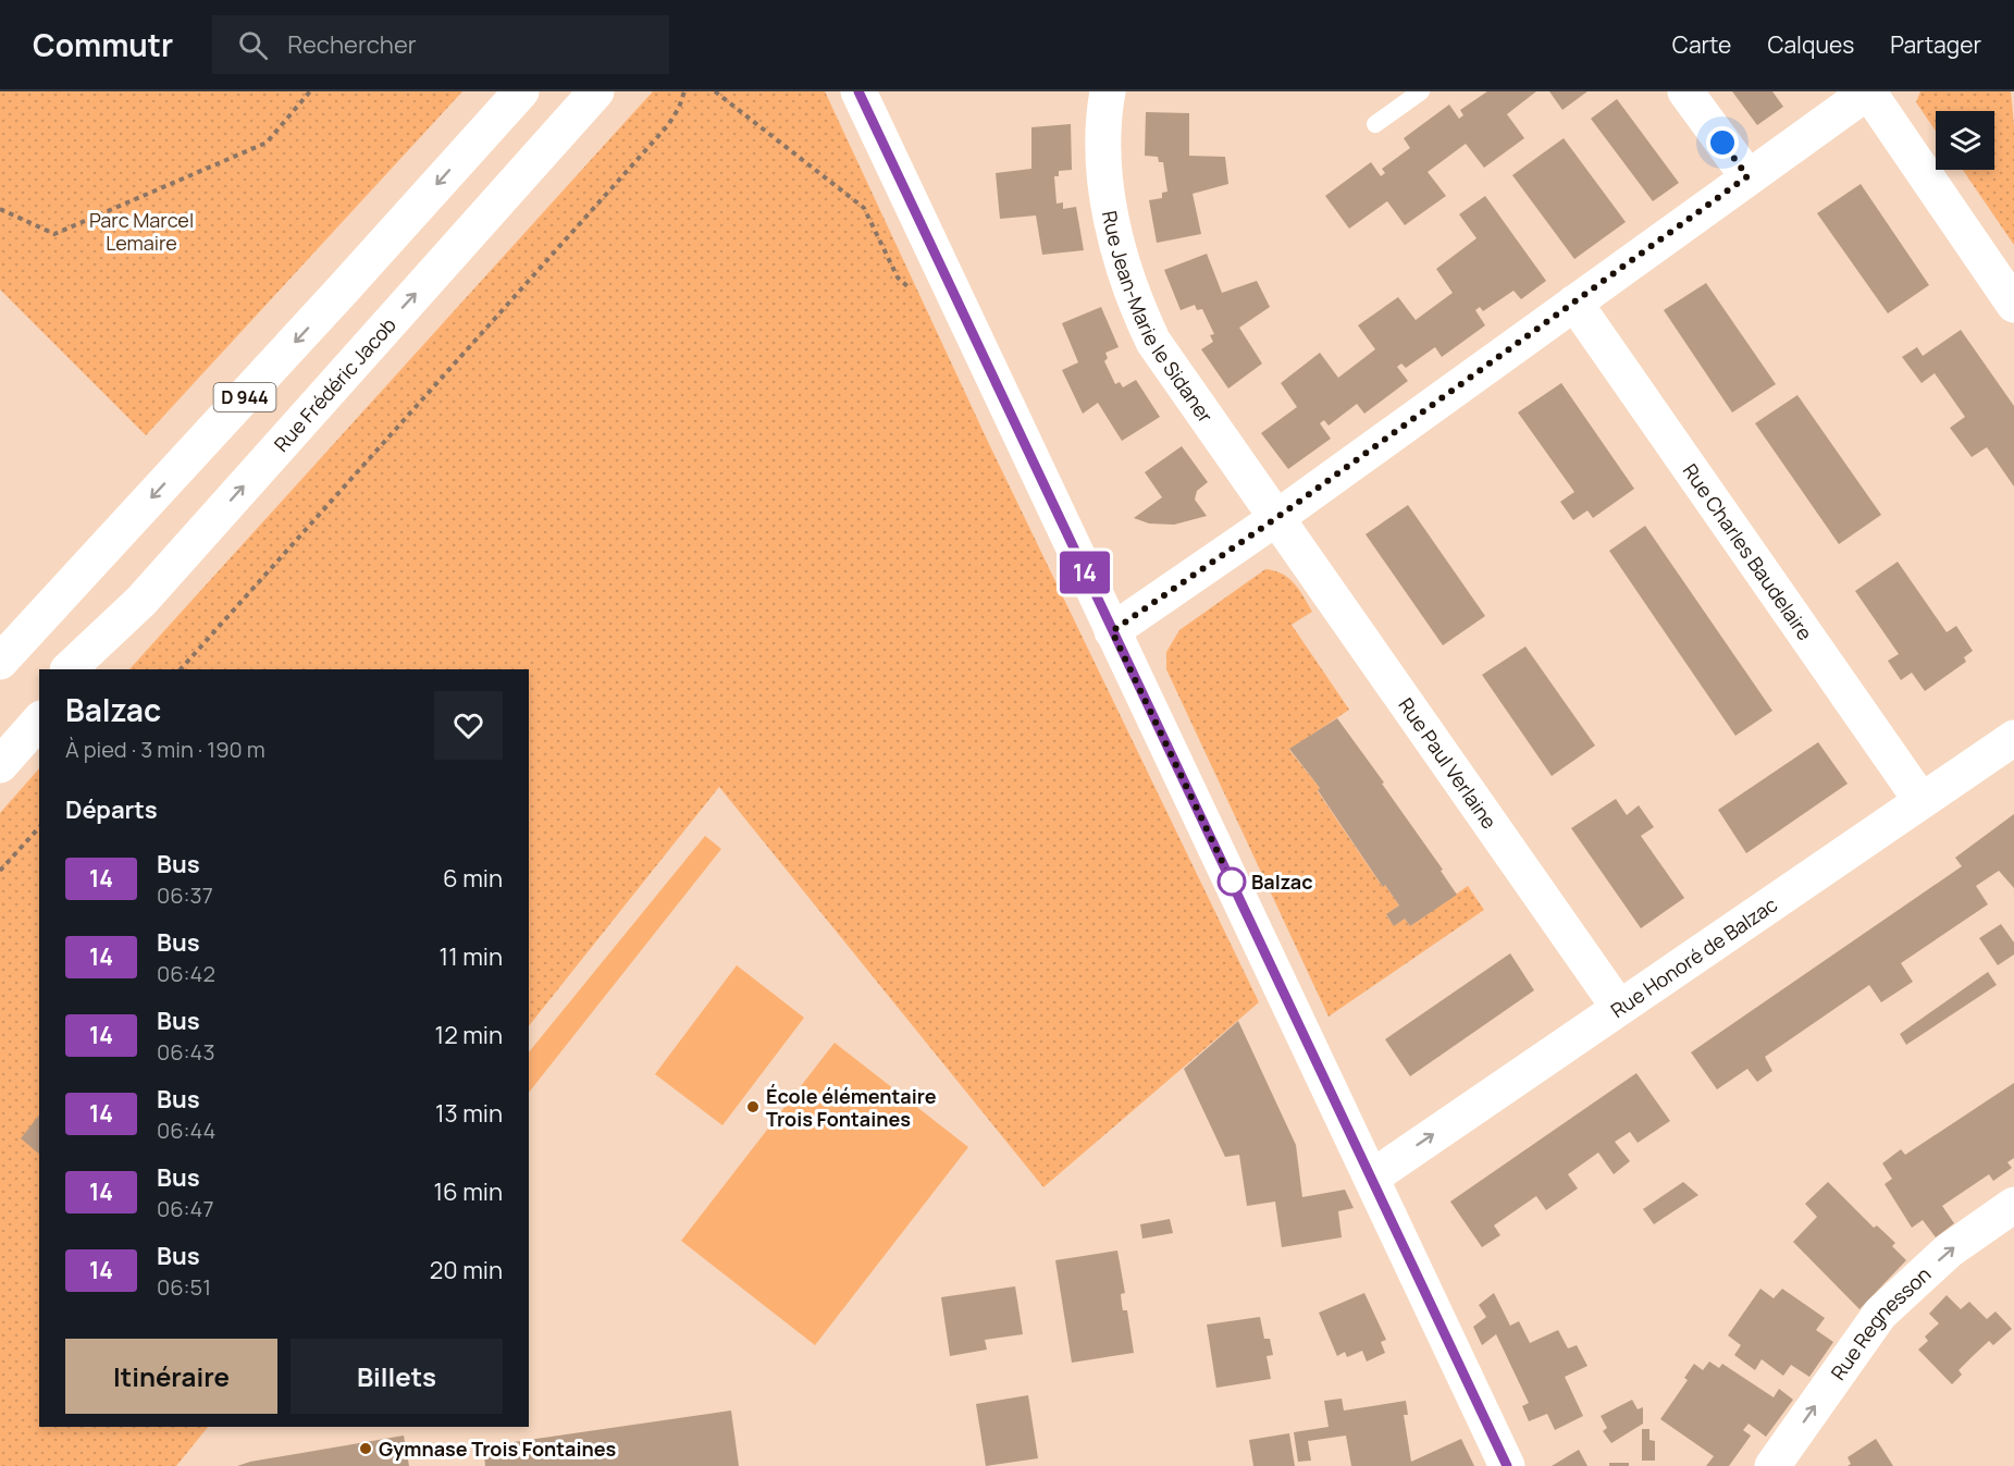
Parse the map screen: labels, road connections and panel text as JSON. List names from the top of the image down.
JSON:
{
  "streets": {
    "main road": [
      "Rue Jean-Marie le Sidaner",
      "Rue Frédéric Jacob",
      "D 944",
      "Rue Charles Baudelaire",
      "Rue Paul Verlaine",
      "Rue Honoré de Balzac",
      "Rue Regnesson"
    ]
  },
  "crossings": [
    ["Rue Jean-Marie le Sidaner", "Rue Paul Verlaine"],
    ["Rue Charles Baudelaire", "Rue Honoré de Balzac"],
    ["Rue Paul Verlaine", "Rue Honoré de Balzac"]
  ],
  "one_way": ["Rue Honoré de Balzac", "Rue Regnesson"],
  "parks": ["Parc Marcel Lemaire"],
  "places": ["Balzac", "École élémentaire Trois Fontaines", "Gymnase Trois Fontaines"],
  "lines": ["bus line 14"],
  "page": {
    "header": "Commutr",
    "search": "Rechercher",
    "nav": ["Carte", "Calques", "Partager"],
    "on_map": "14",
    "heading": [
      ["Balzac", "À pied · 3 min · 190 m"],
      "Départs"
    ],
    "list": [
      {
        "mark": "14",
        "name": "Bus",
        "note": "06:37",
        "value": "6 min"
      },
      {
        "mark": "14",
        "name": "Bus",
        "note": "06:42",
        "value": "11 min"
      },
      {
        "mark": "14",
        "name": "Bus",
        "note": "06:43",
        "value": "12 min"
      },
      {
        "mark": "14",
        "name": "Bus",
        "note": "06:44",
        "value": "13 min"
      },
      {
        "mark": "14",
        "name": "Bus",
        "note": "06:47",
        "value": "16 min"
      },
      {
        "mark": "14",
        "name": "Bus",
        "note": "06:51",
        "value": "20 min"
      }
    ],
    "buttons": ["Itinéraire", "Billets"]
  }
}
